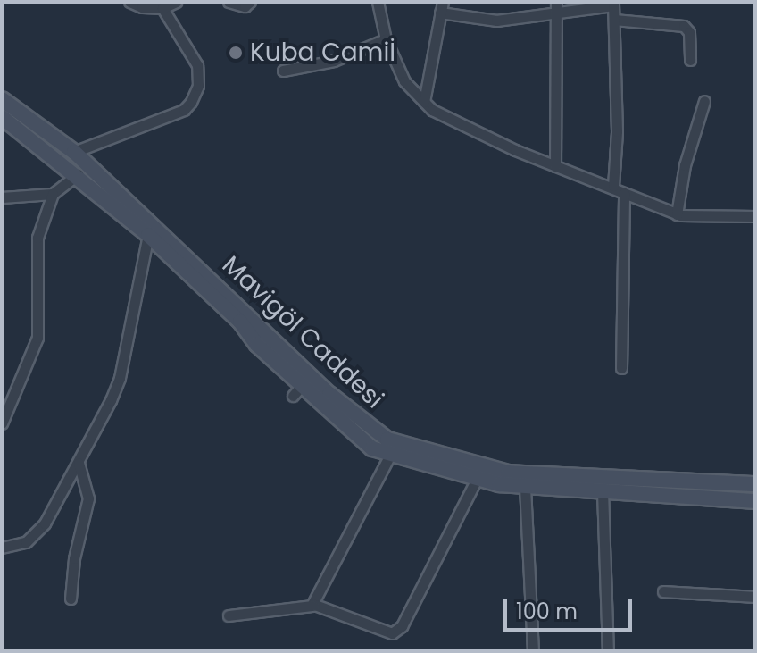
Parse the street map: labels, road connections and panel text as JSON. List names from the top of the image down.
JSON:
{
  "streets": {
    "main road": ["Mavigöl Caddesi"]
  },
  "places": ["Kuba Camiİ"],
  "scale_bar": "100 m"
}
